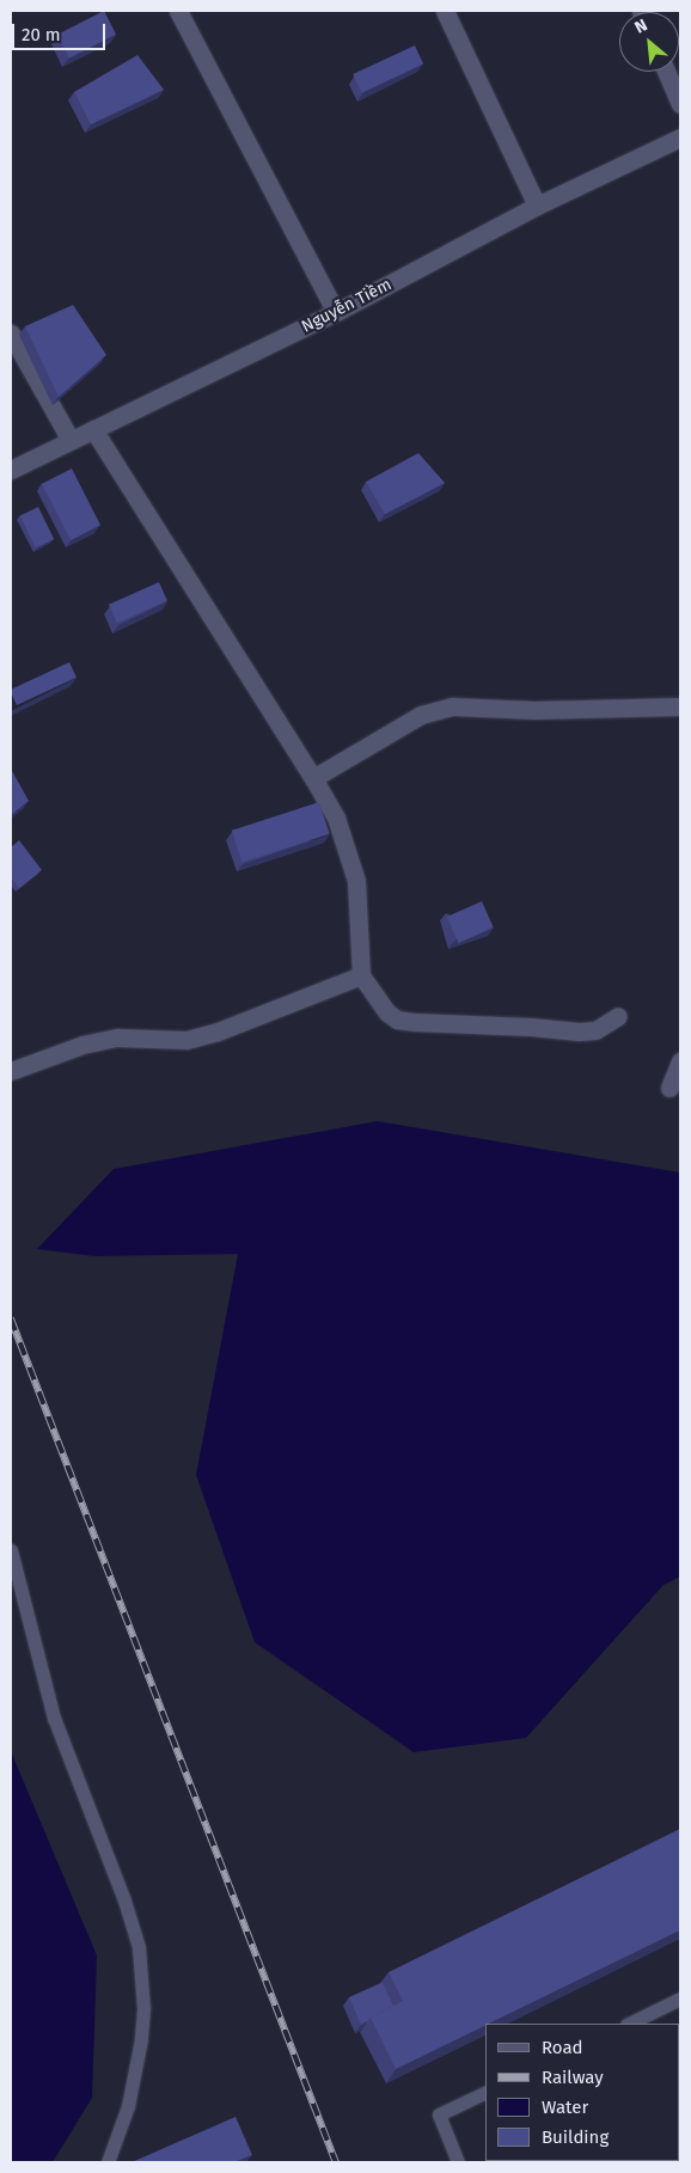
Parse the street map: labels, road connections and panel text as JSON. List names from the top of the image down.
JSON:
{
  "streets": {
    "street": ["Nguyễn Tiềm"]
  },
  "legend": [
    "Road",
    "Railway",
    "Water",
    "Building"
  ],
  "scale_bar": "20 m",
  "north": "top left"
}
